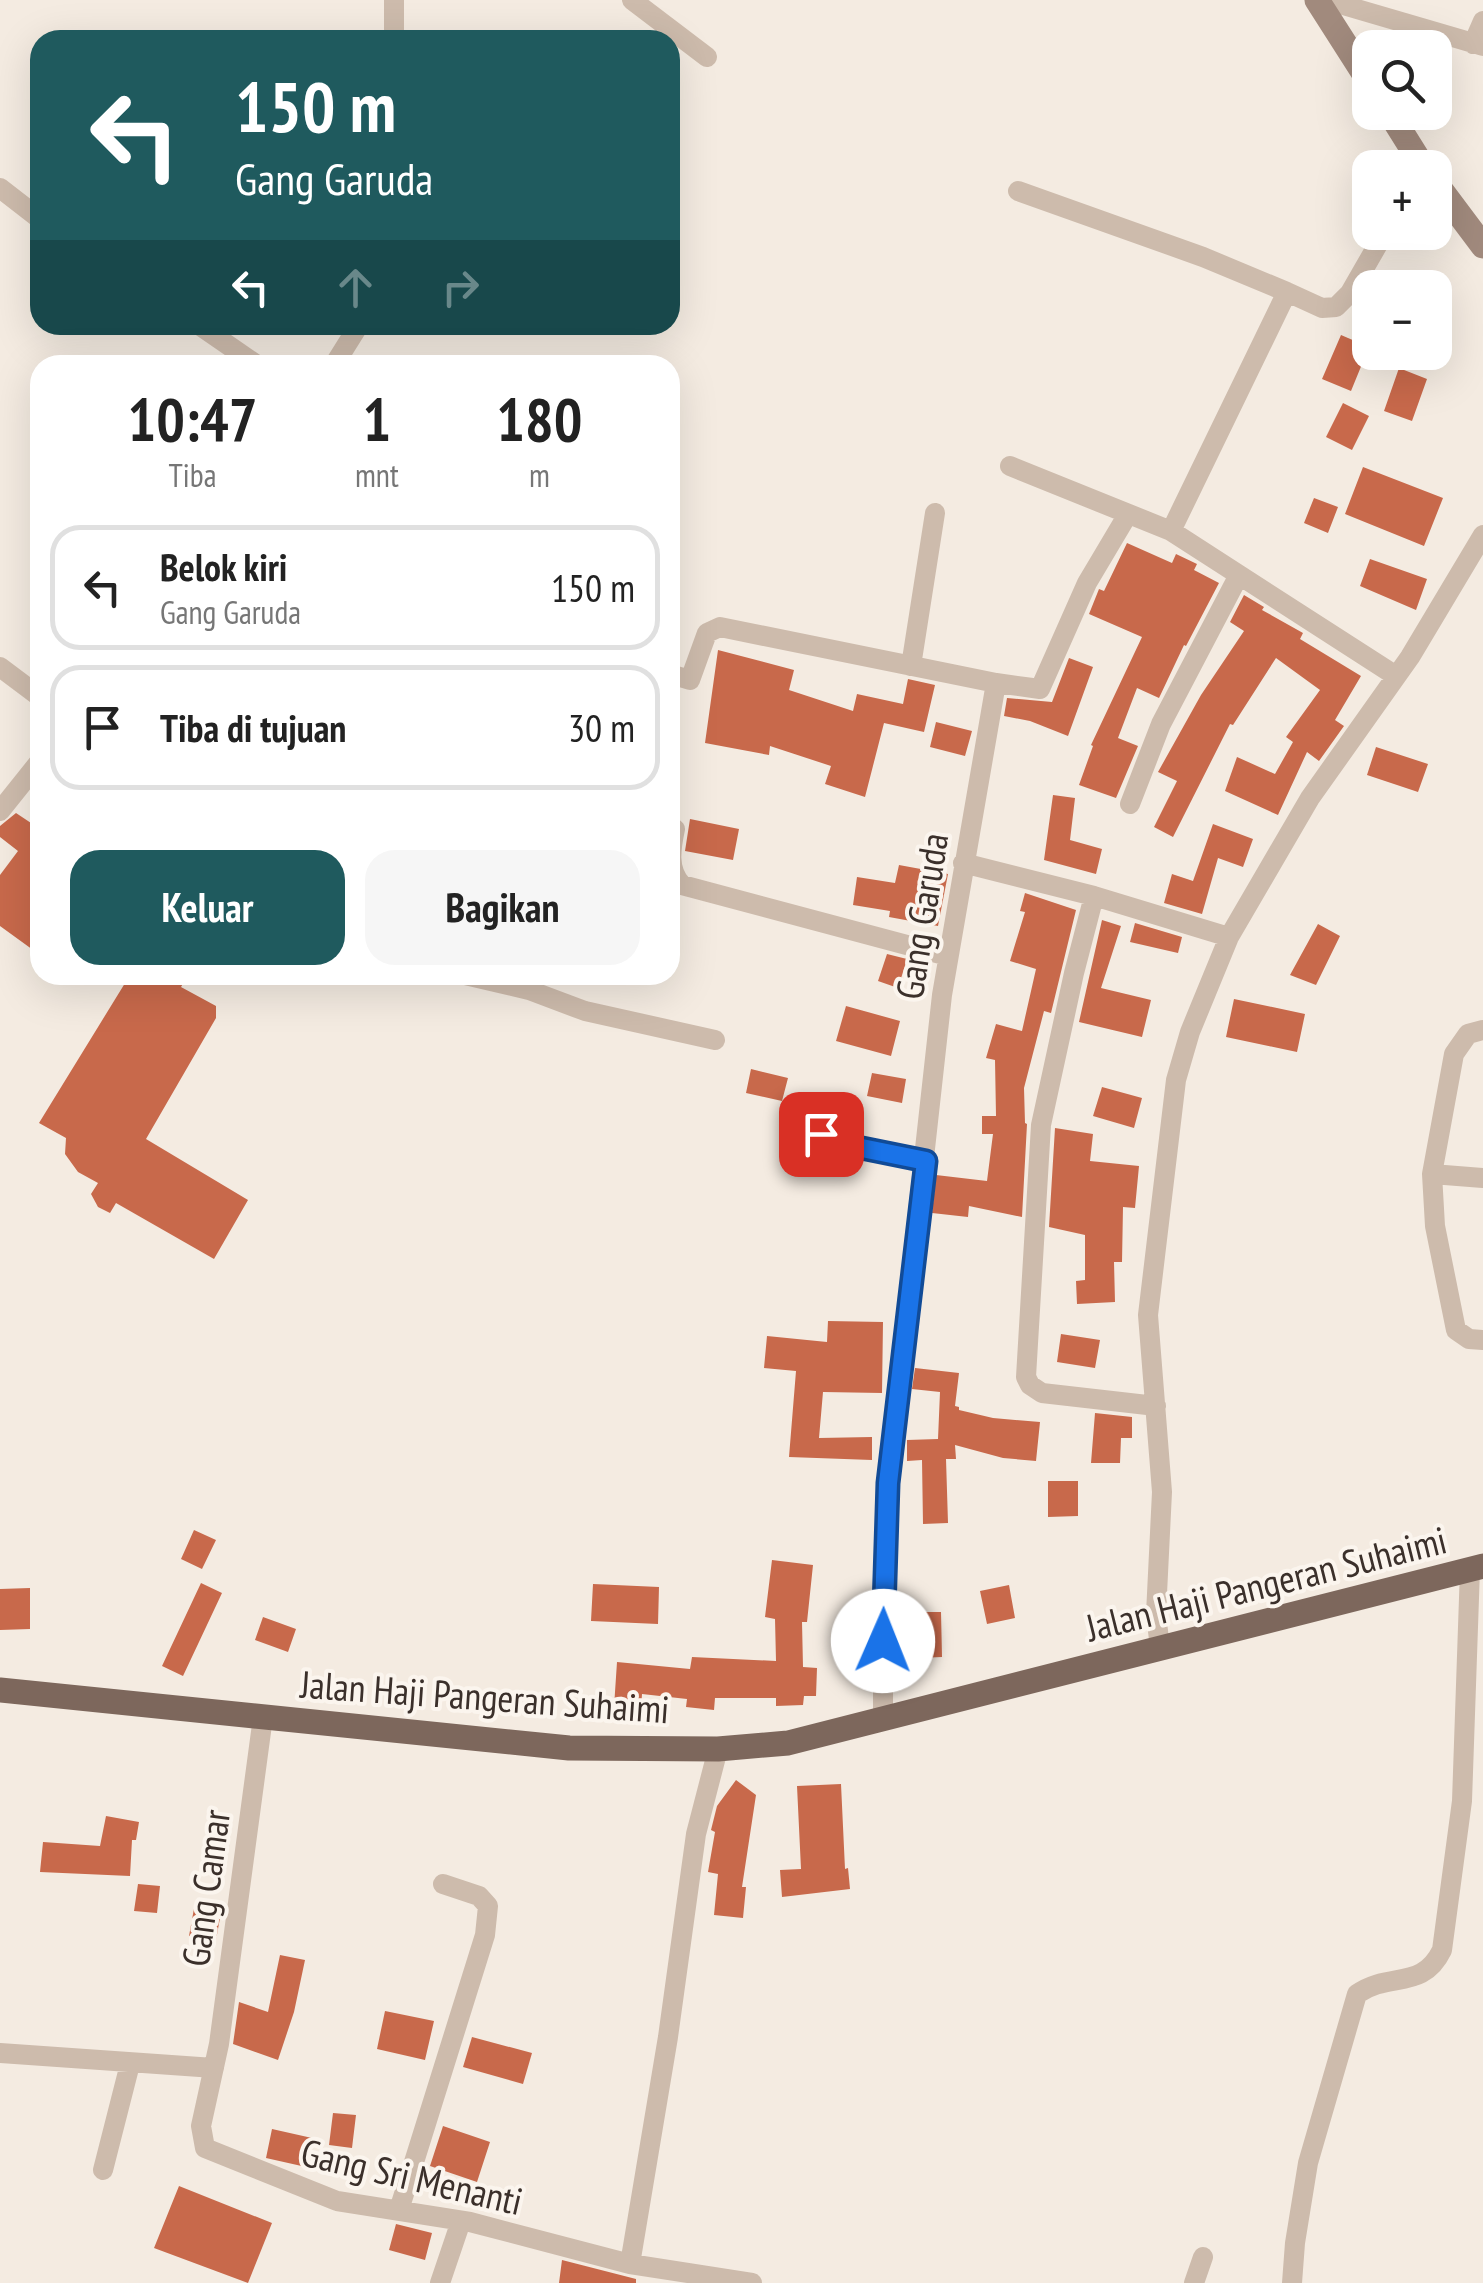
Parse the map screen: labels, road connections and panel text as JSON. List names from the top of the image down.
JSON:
{
  "streets": {
    "main road": ["Jalan Haji Pangeran Suhaimi"],
    "street": ["Gang Garuda", "Gang Camar", "Gang Sri Menanti"]
  },
  "crossings": [
    ["Gang Garuda", "Jalan Haji Pangeran Suhaimi"],
    ["Jalan Haji Pangeran Suhaimi", "Gang Camar"],
    ["Gang Camar", "Gang Sri Menanti"]
  ],
  "page": {
    "map_buttons": ["+", "−"],
    "turn": ["150 m", "Gang Garuda"],
    "eta": [
      "10:47",
      "Tiba",
      "1",
      "mnt",
      "180",
      "m"
    ],
    "list": [
      {
        "name": "Belok kiri",
        "note": "Gang Garuda",
        "value": "150 m"
      },
      {
        "name": "Tiba di tujuan",
        "value": "30 m"
      }
    ],
    "buttons": ["Keluar", "Bagikan"]
  }
}
